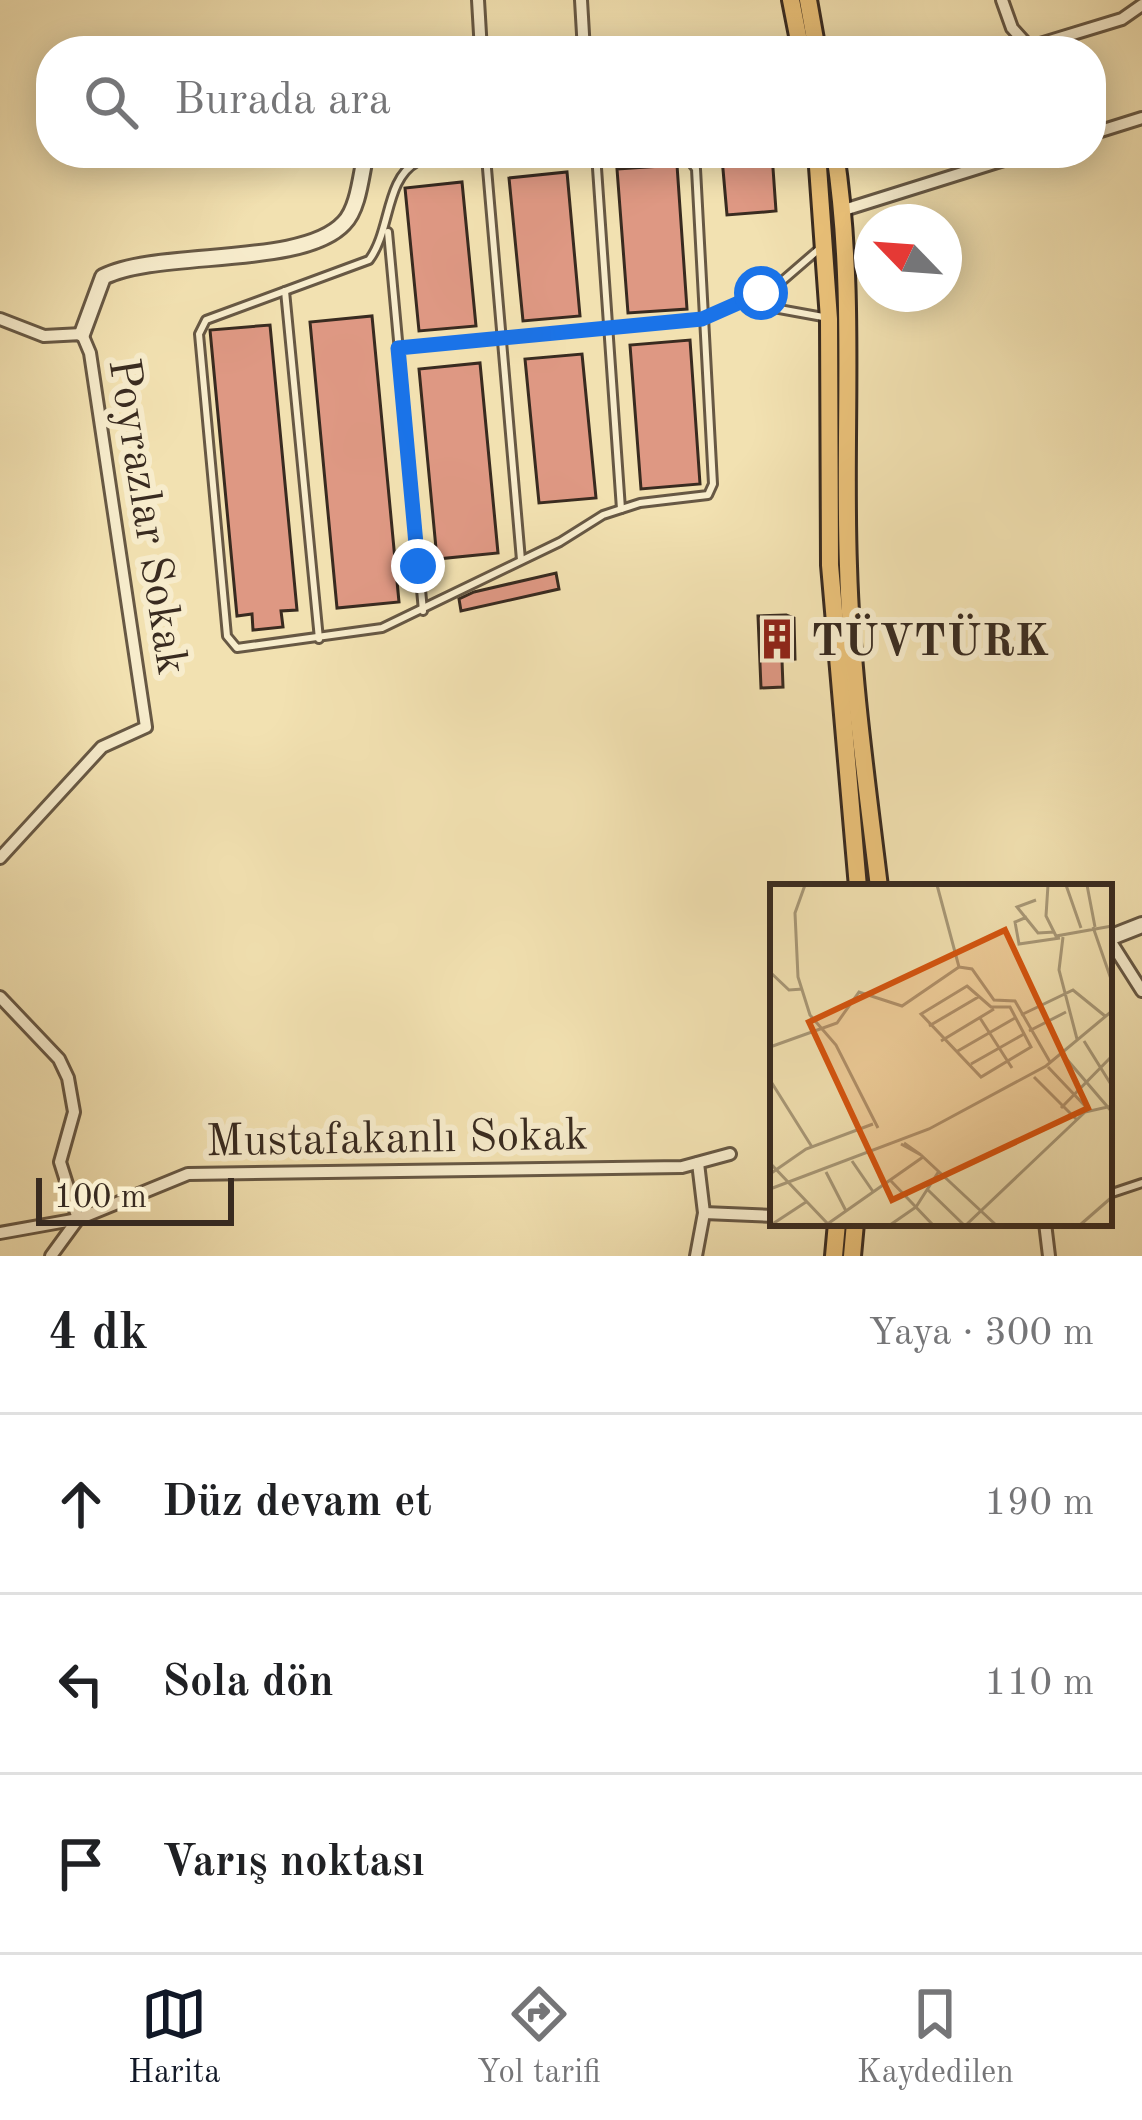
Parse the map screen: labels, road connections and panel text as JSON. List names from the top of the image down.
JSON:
{
  "streets": {
    "street": ["Poyrazlar Sokak", "Mustafakanlı Sokak"]
  },
  "places": {
    "building": ["TÜVTÜRK"]
  },
  "scale_bar": "100 m",
  "north": "top left",
  "page": {
    "search": "Burada ara",
    "scale": "100 m",
    "heading": ["4 dk", "Yaya · 300 m"],
    "list": [
      ["Düz devam et", "190 m"],
      ["Sola dön", "110 m"],
      "Varış noktası"
    ],
    "nav": ["Harita", "Yol tarifi", "Kaydedilen"]
  }
}
